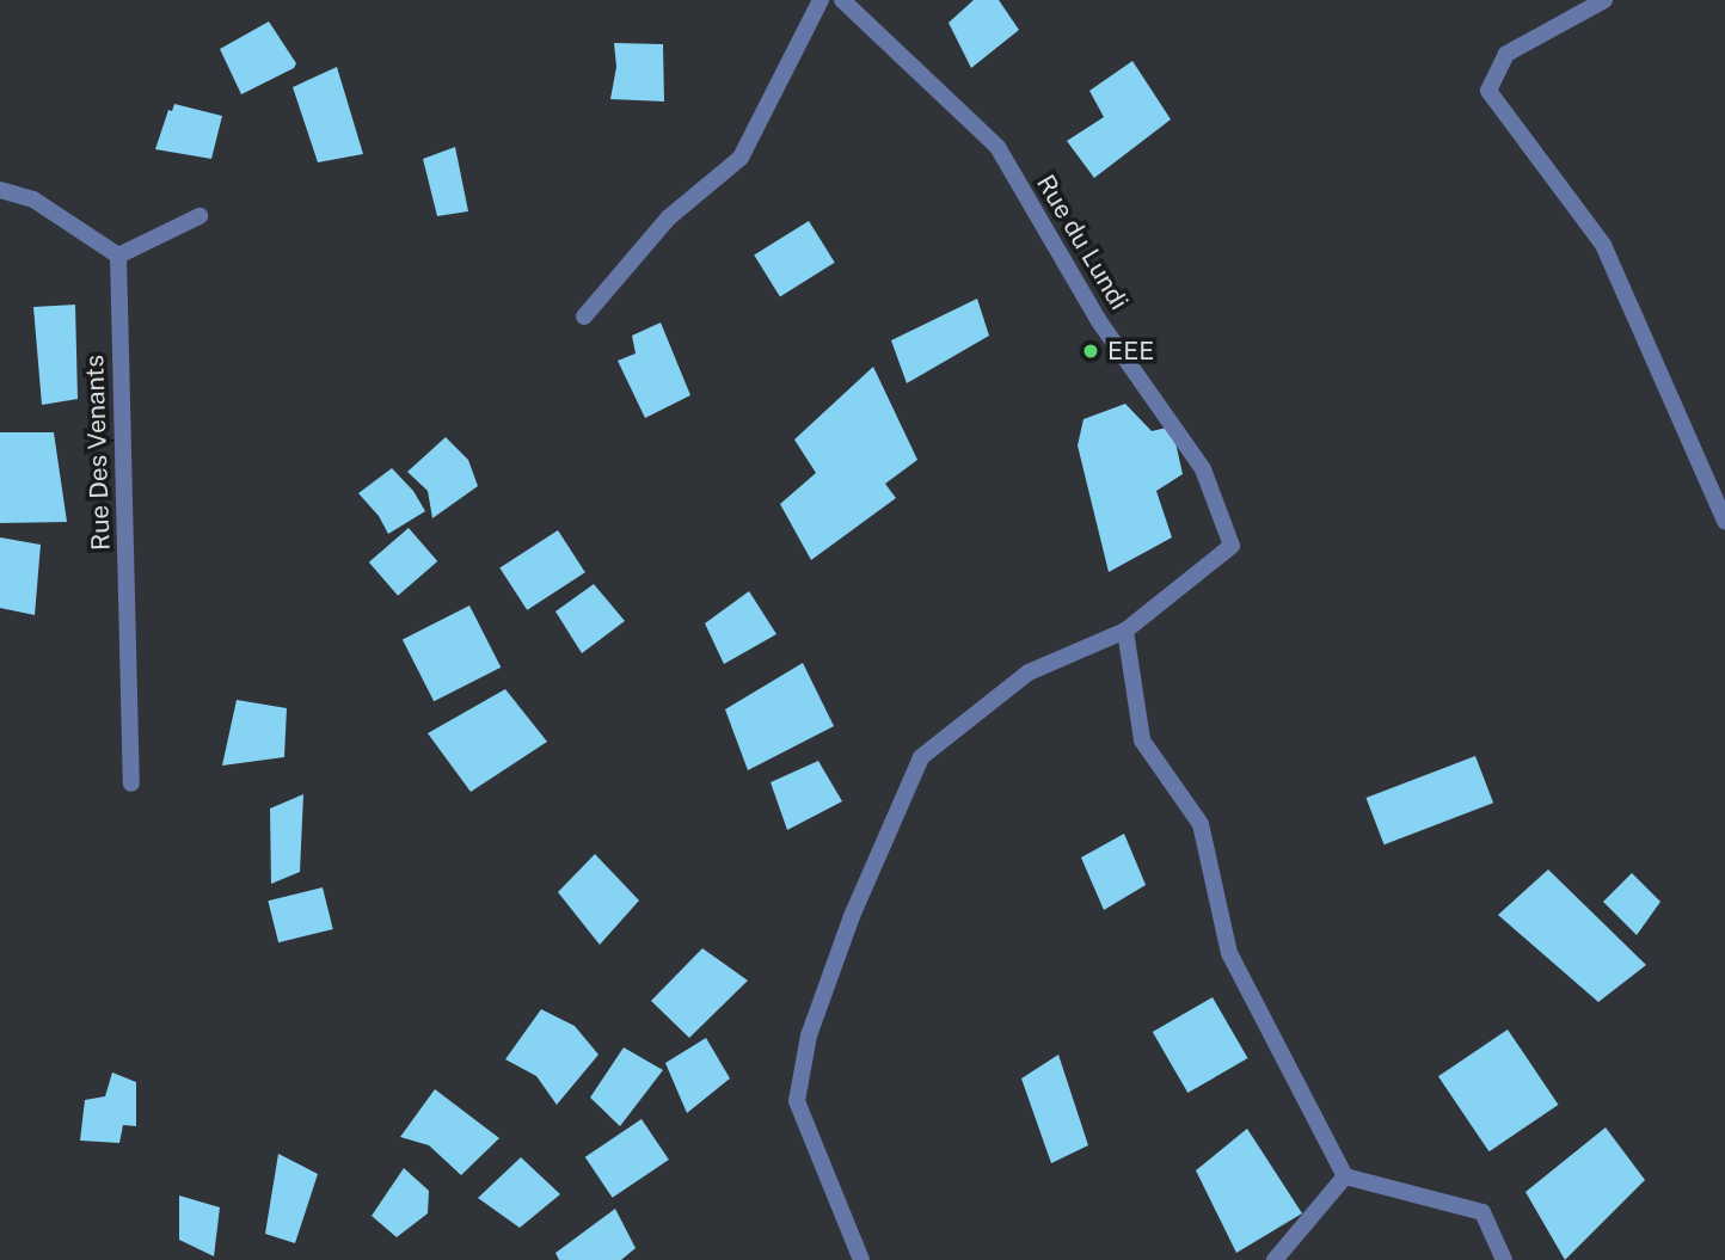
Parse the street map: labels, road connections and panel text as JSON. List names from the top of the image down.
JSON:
{
  "streets": {
    "street": ["Rue du Lundi", "Rue Des Venants"]
  },
  "places": ["EEE"]
}
